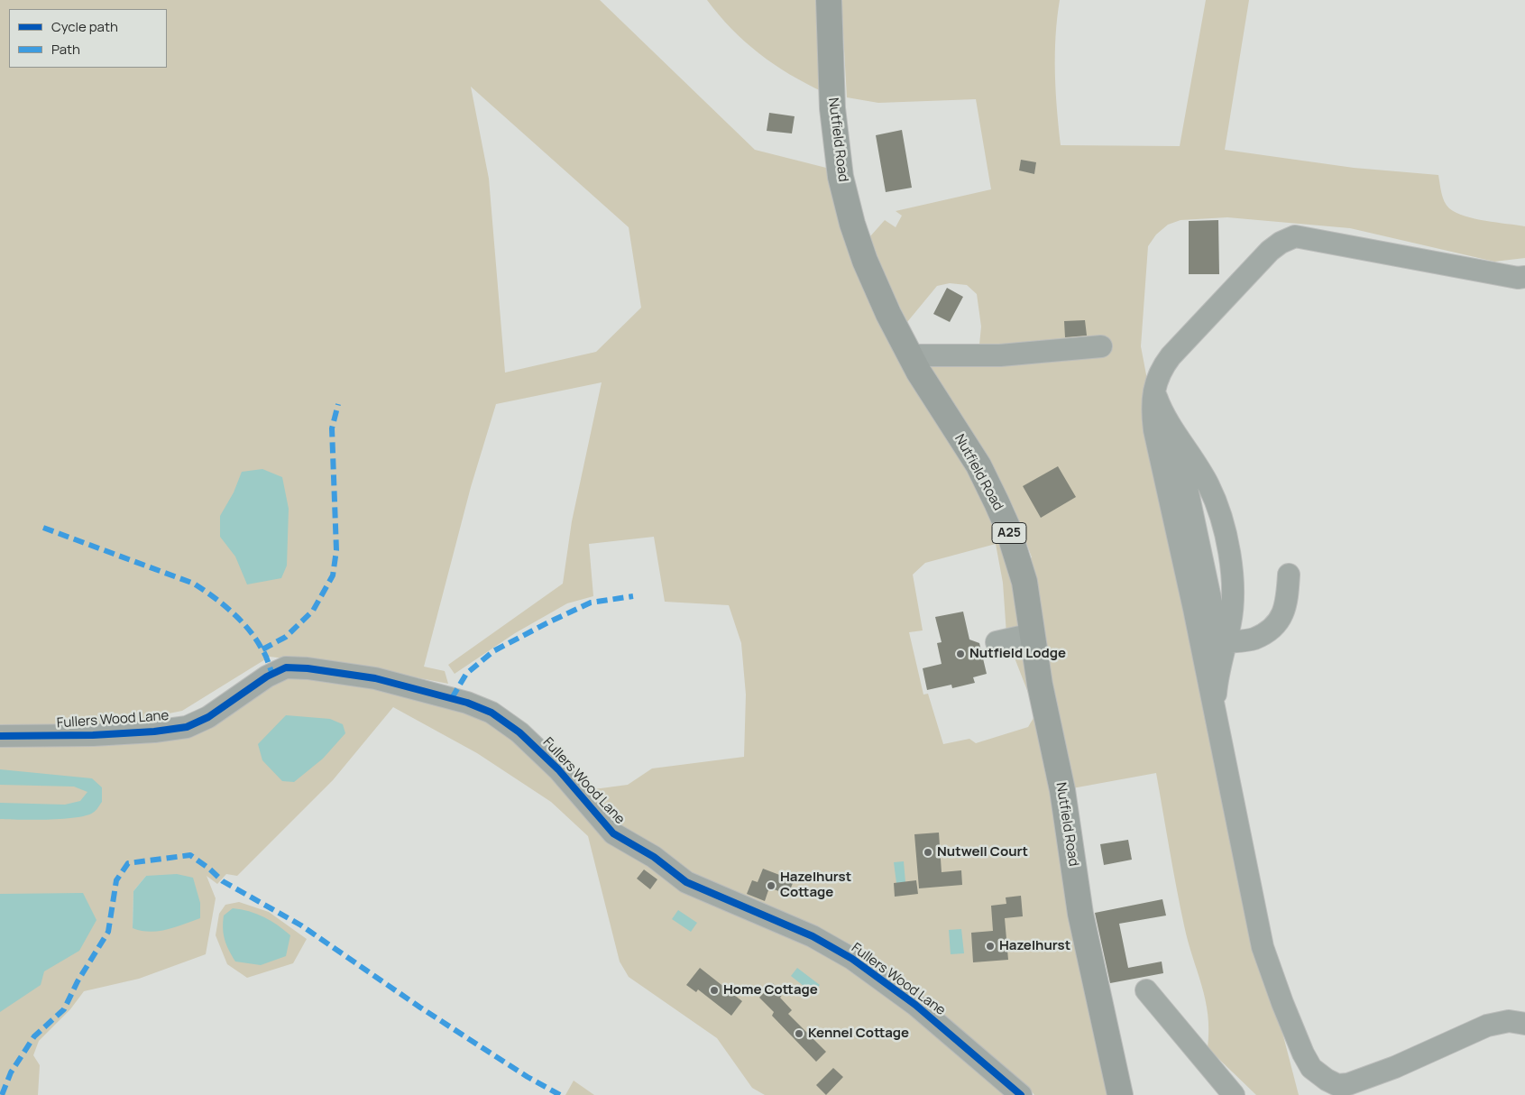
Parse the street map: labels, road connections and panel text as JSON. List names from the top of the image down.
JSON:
{
  "streets": {
    "main road": ["Nutfield Road", "A25"],
    "street": ["Fullers Wood Lane"]
  },
  "places": [
    "Nutfield Lodge",
    "Nutwell Court",
    "Hazelhurst Cottage",
    "Hazelhurst",
    "Home Cottage",
    "Kennel Cottage"
  ],
  "legend": ["Cycle path", "Path"]
}
